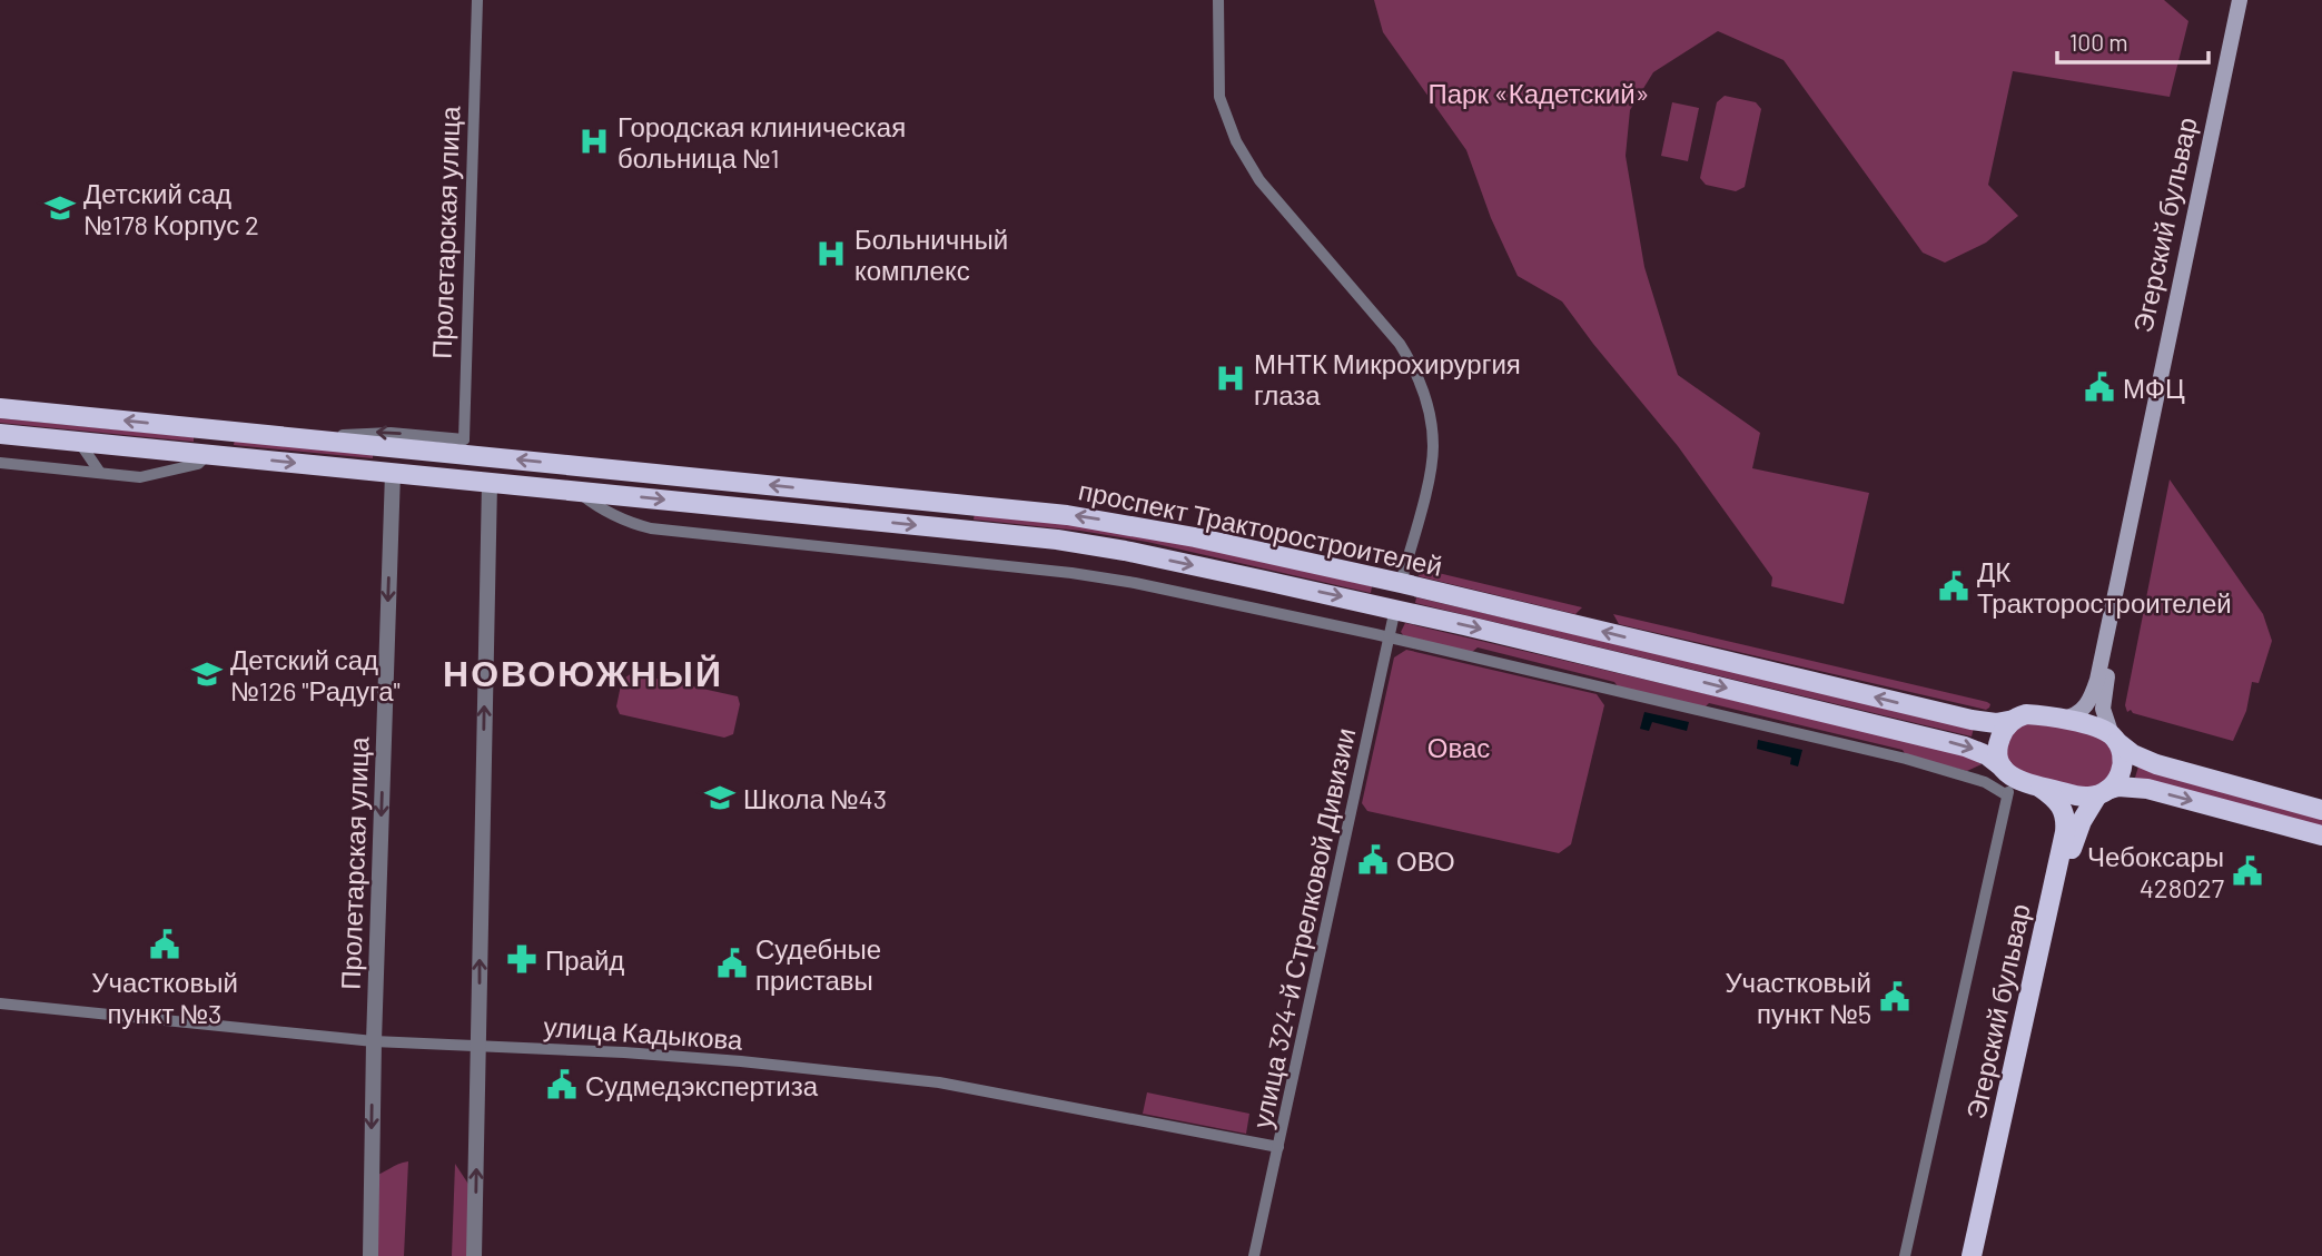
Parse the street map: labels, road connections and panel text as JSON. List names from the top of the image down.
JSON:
{
  "streets": {
    "main road": ["Эгерский бульвар", "проспект Тракторостроителей"],
    "street": ["Пролетарская улица", "улица 324-й Стрелковой Дивизии", "улица Кадыкова"]
  },
  "crossings": [
    ["Эгерский бульвар", "проспект Тракторостроителей"],
    ["Пролетарская улица", "проспект Тракторостроителей"],
    ["Пролетарская улица", "улица Кадыкова"],
    ["проспект Тракторостроителей", "улица 324-й Стрелковой Дивизии"],
    ["улица 324-й Стрелковой Дивизии", "улица Кадыкова"]
  ],
  "districts": ["НОВОЮЖНЫЙ"],
  "parks": ["Парк «Кадетский»", "Овас"],
  "places": {
    "hospital": ["Городская клиническая больница №1", "Больничный комплекс", "МНТК Микрохирургия глаза"],
    "school or university": ["Детский сад №178 Корпус 2", "Детский сад №126 \"Радуга\"", "Школа №43"],
    "public building": [
      "МФЦ",
      "ДК Тракторостроителей",
      "ОВО",
      "Чебоксары 428027",
      "Участковый пункт №3",
      "Судебные приставы",
      "Участковый пункт №5",
      "Судмедэкспертиза"
    ],
    "pharmacy": ["Прайд"]
  },
  "scale_bar": "100 m"
}
